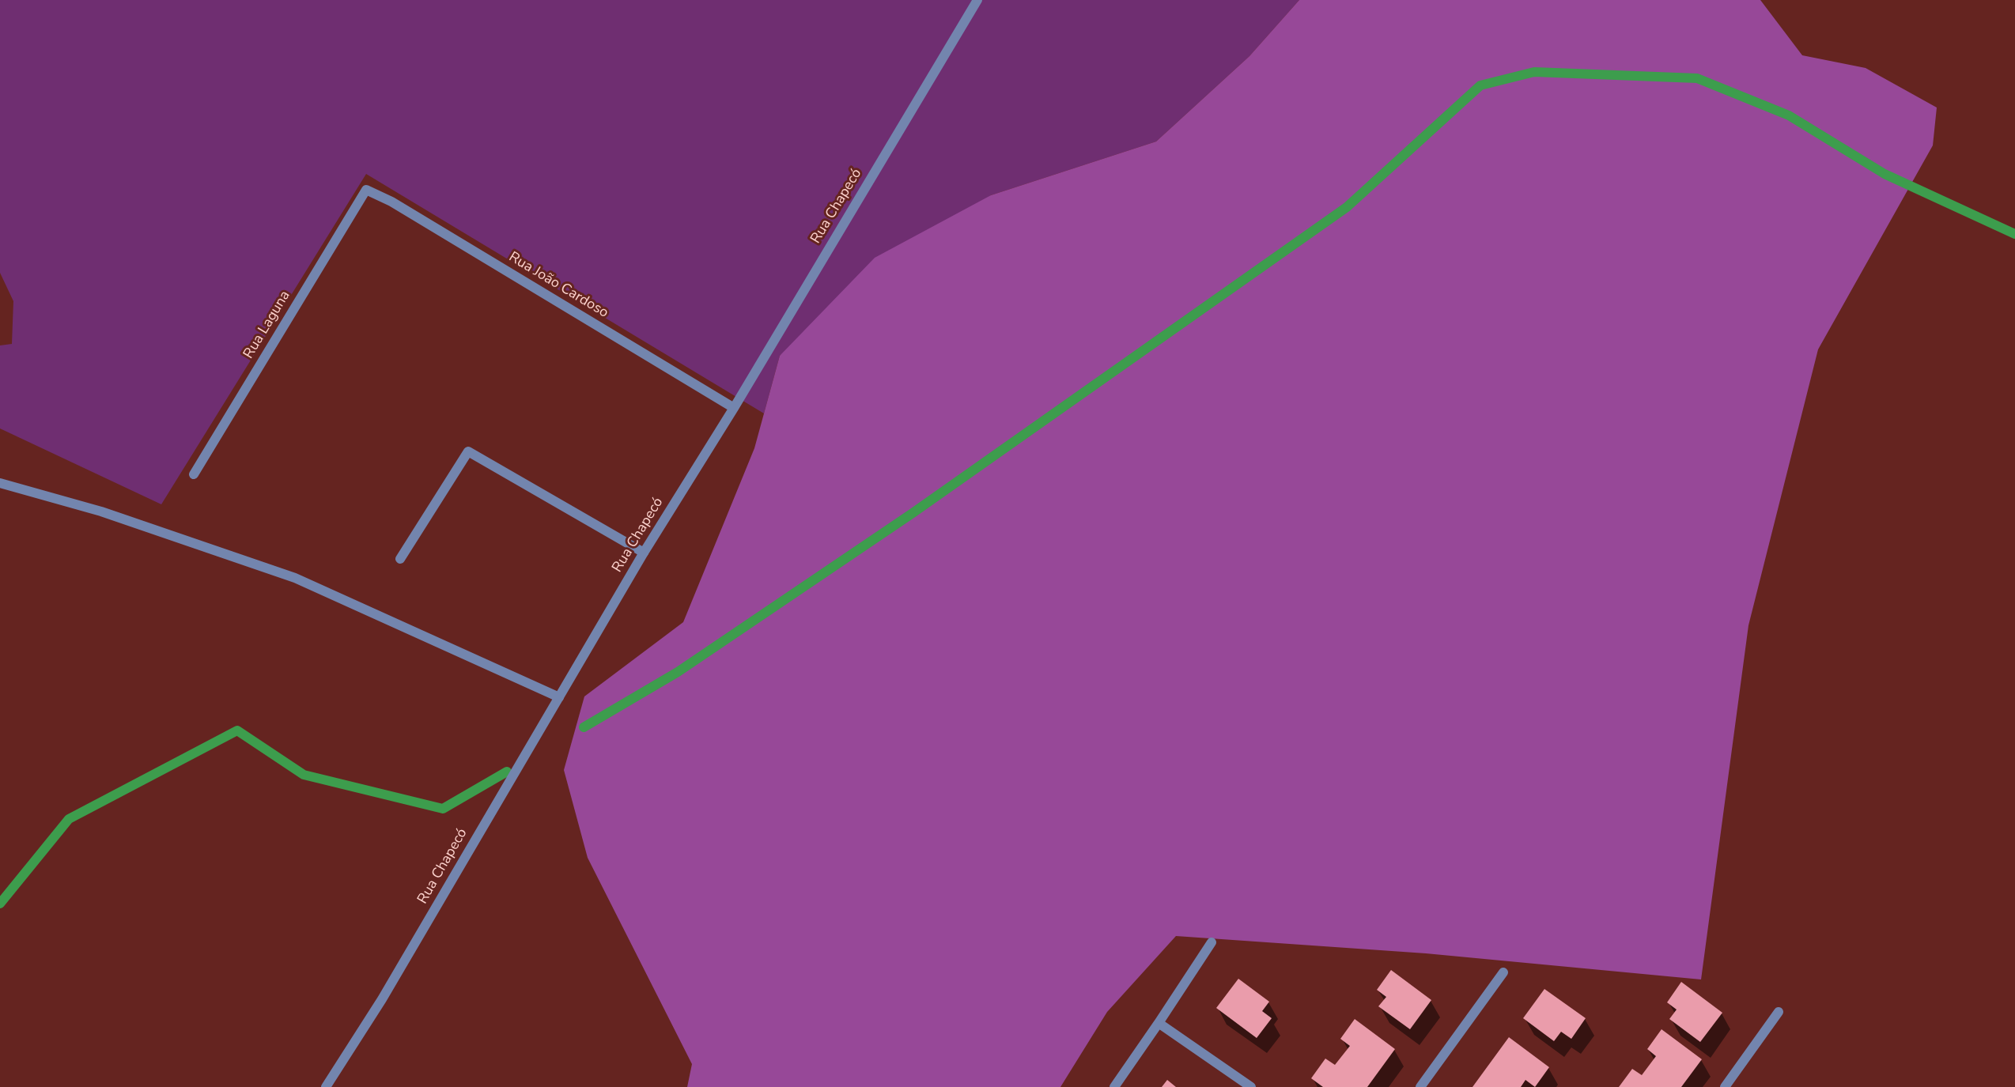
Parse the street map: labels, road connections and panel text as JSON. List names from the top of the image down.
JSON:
{
  "streets": {
    "street": ["Rua Chapecó", "Rua João Cardoso", "Rua Laguna"]
  },
  "crossings": [
    ["Rua Chapecó", "Rua João Cardoso"],
    ["Rua João Cardoso", "Rua Laguna"]
  ]
}
